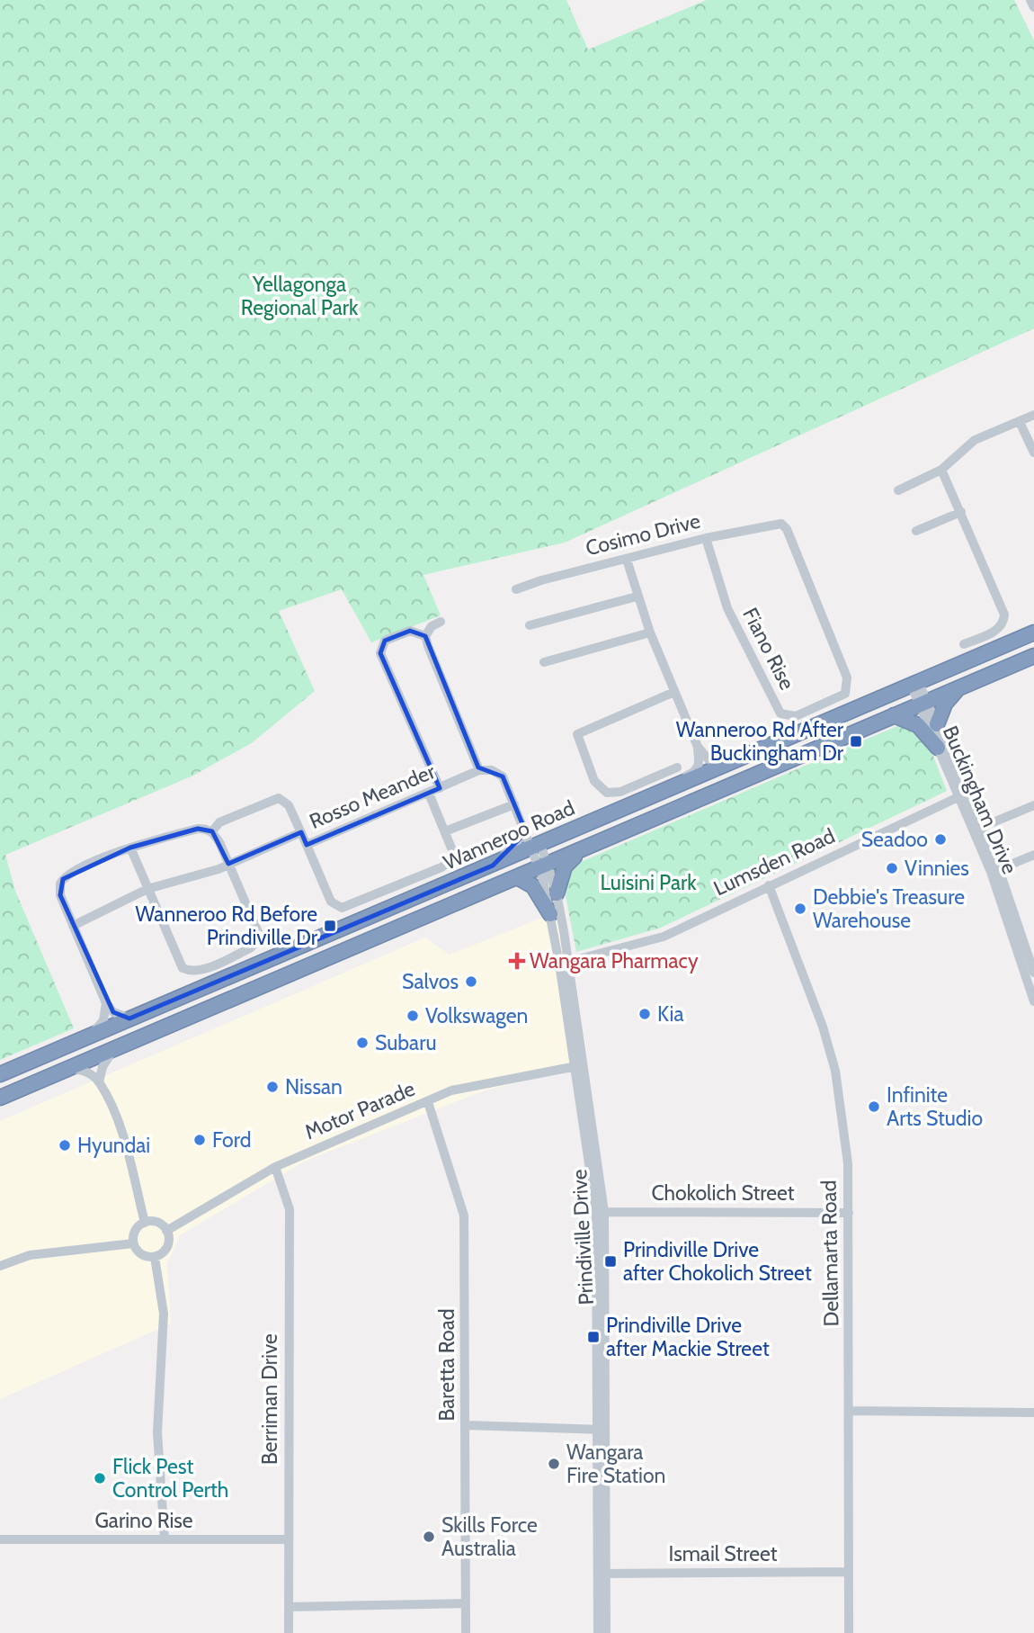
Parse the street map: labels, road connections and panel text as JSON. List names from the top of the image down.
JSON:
{
  "streets": {
    "highway": ["Wanneroo Road"],
    "street": [
      "Cosimo Drive",
      "Fiano Rise",
      "Rosso Meander",
      "Buckingham Drive",
      "Lumsden Road",
      "Motor Parade",
      "Chokolich Street",
      "Prindiville Drive",
      "Dellamarta Road",
      "Baretta Road",
      "Berriman Drive",
      "Garino Rise",
      "Ismail Street"
    ]
  },
  "crossings": [
    ["Cosimo Drive", "Fiano Rise"],
    ["Buckingham Drive", "Wanneroo Road"],
    ["Buckingham Drive", "Lumsden Road"],
    ["Wanneroo Road", "Prindiville Drive"],
    ["Lumsden Road", "Prindiville Drive"],
    ["Lumsden Road", "Dellamarta Road"],
    ["Motor Parade", "Prindiville Drive"],
    ["Motor Parade", "Baretta Road"],
    ["Motor Parade", "Berriman Drive"],
    ["Chokolich Street", "Prindiville Drive"],
    ["Chokolich Street", "Dellamarta Road"],
    ["Prindiville Drive", "Ismail Street"],
    ["Dellamarta Road", "Ismail Street"],
    ["Berriman Drive", "Garino Rise"]
  ],
  "parks": ["Yellagonga Regional Park", "Luisini Park"],
  "places": {
    "transit": [
      "Wanneroo Rd After Buckingham Dr",
      "Wanneroo Rd Before Prindiville Dr",
      "Prindiville Drive after Chokolich Street",
      "Prindiville Drive after Mackie Street"
    ],
    "other": [
      "Seadoo",
      "Vinnies",
      "Debbie's Treasure Warehouse",
      "Salvos",
      "Kia",
      "Volkswagen",
      "Subaru",
      "Nissan",
      "Infinite Arts Studio",
      "Ford",
      "Hyundai",
      "Wangara Fire Station",
      "Flick Pest Control Perth",
      "Skills Force Australia"
    ],
    "health": ["Wangara Pharmacy"]
  }
}
